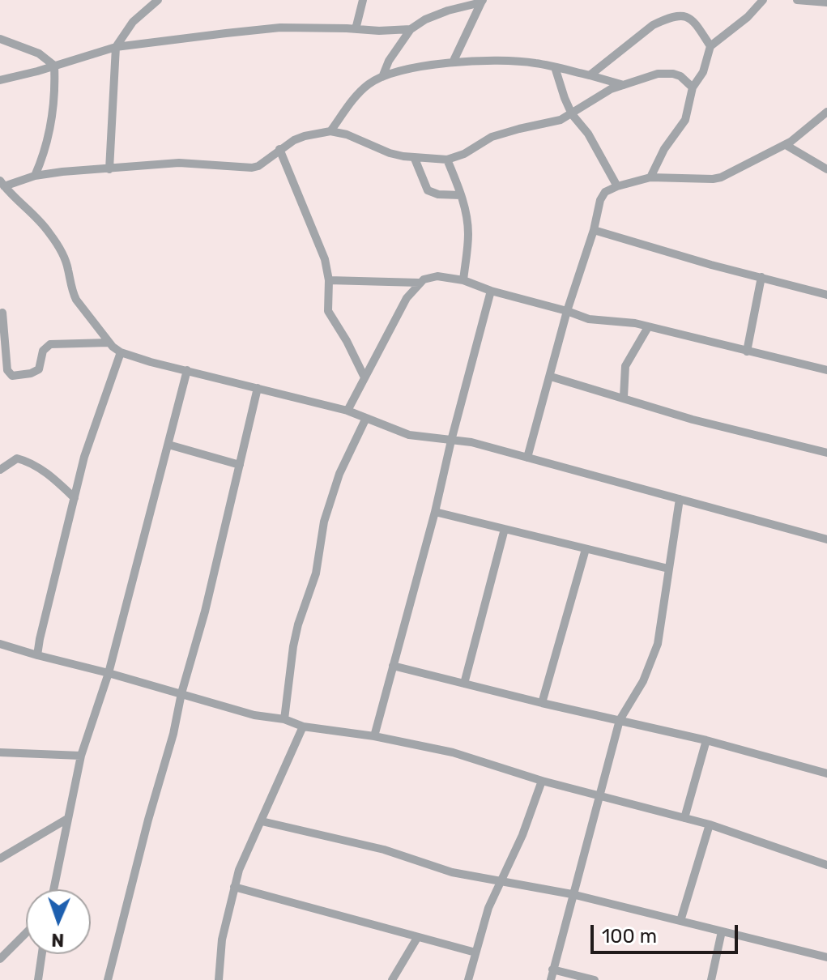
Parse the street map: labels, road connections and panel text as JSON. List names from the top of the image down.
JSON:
{
  "scale_bar": "100 m",
  "north": "bottom"
}
